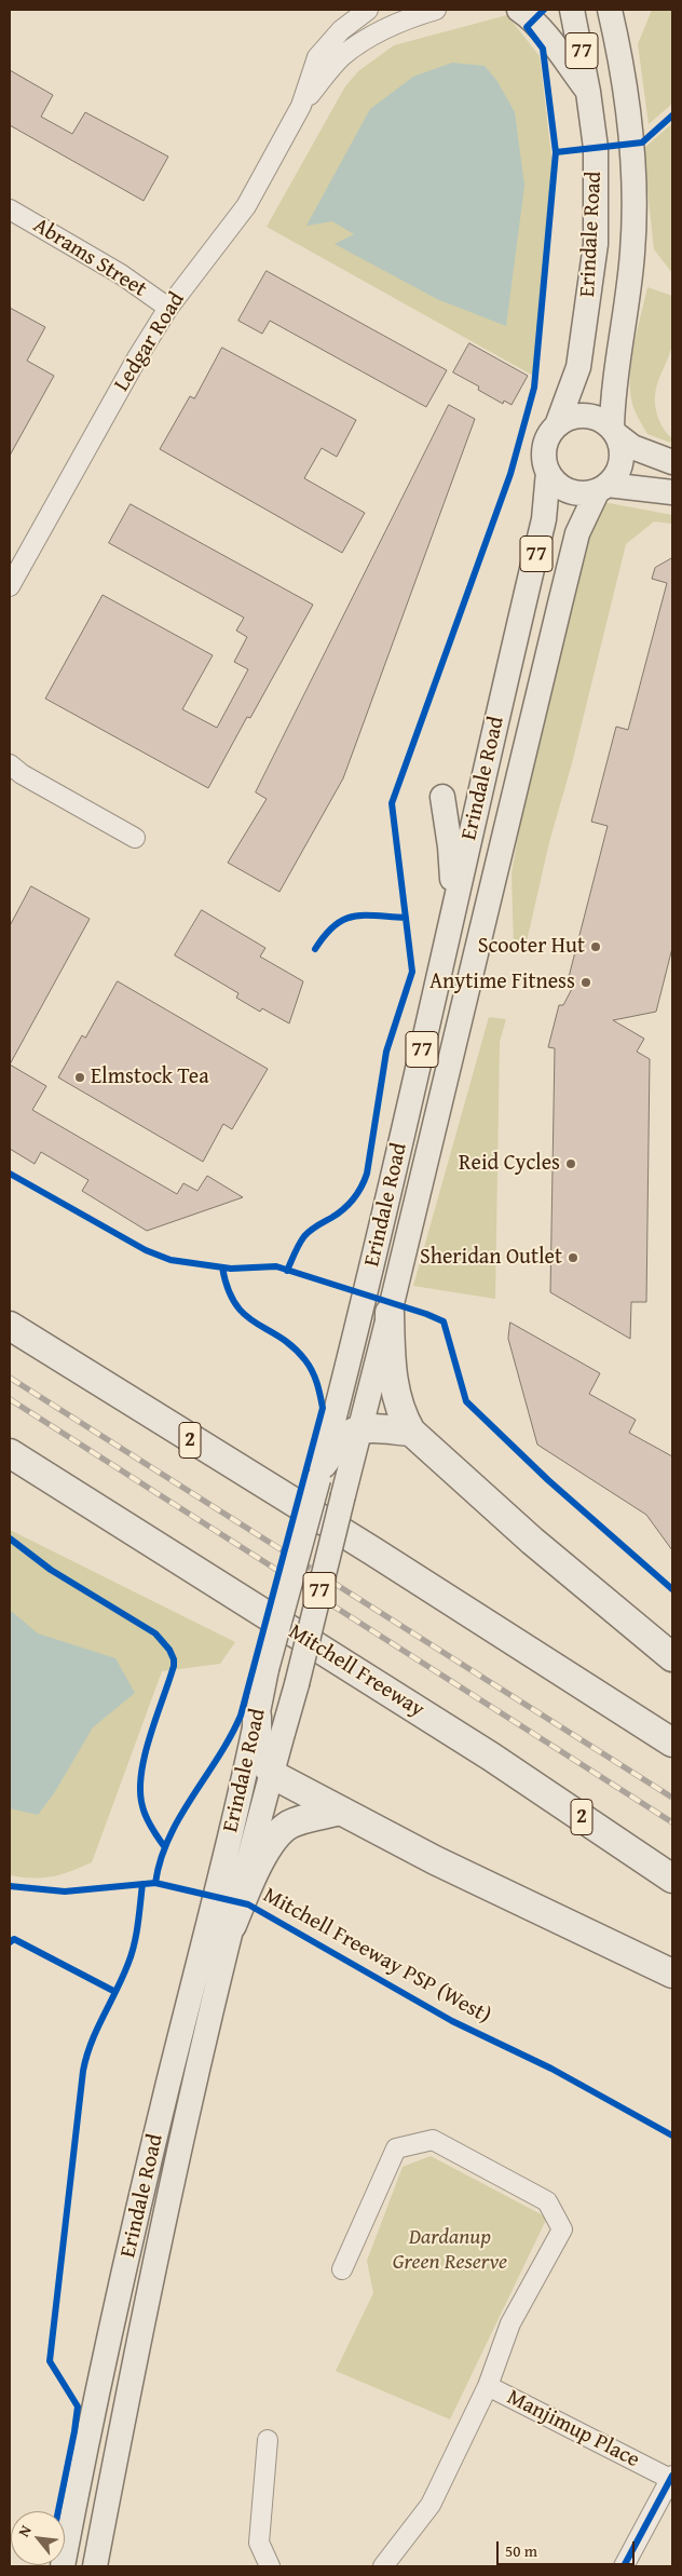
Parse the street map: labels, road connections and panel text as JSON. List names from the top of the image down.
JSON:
{
  "streets": {
    "highway": ["2", "Mitchell Freeway"],
    "main road": ["77", "Erindale Road"],
    "street": ["Abrams Street", "Ledgar Road", "Manjimup Place"],
    "cycle path": ["Mitchell Freeway PSP (West)"]
  },
  "crossings": [
    ["Abrams Street", "Ledgar Road"]
  ],
  "parks": ["Dardanup Green Reserve"],
  "places": [
    "Scooter Hut",
    "Anytime Fitness",
    "Elmstock Tea",
    "Reid Cycles",
    "Sheridan Outlet"
  ],
  "scale_bar": "50 m",
  "north": "top left"
}
